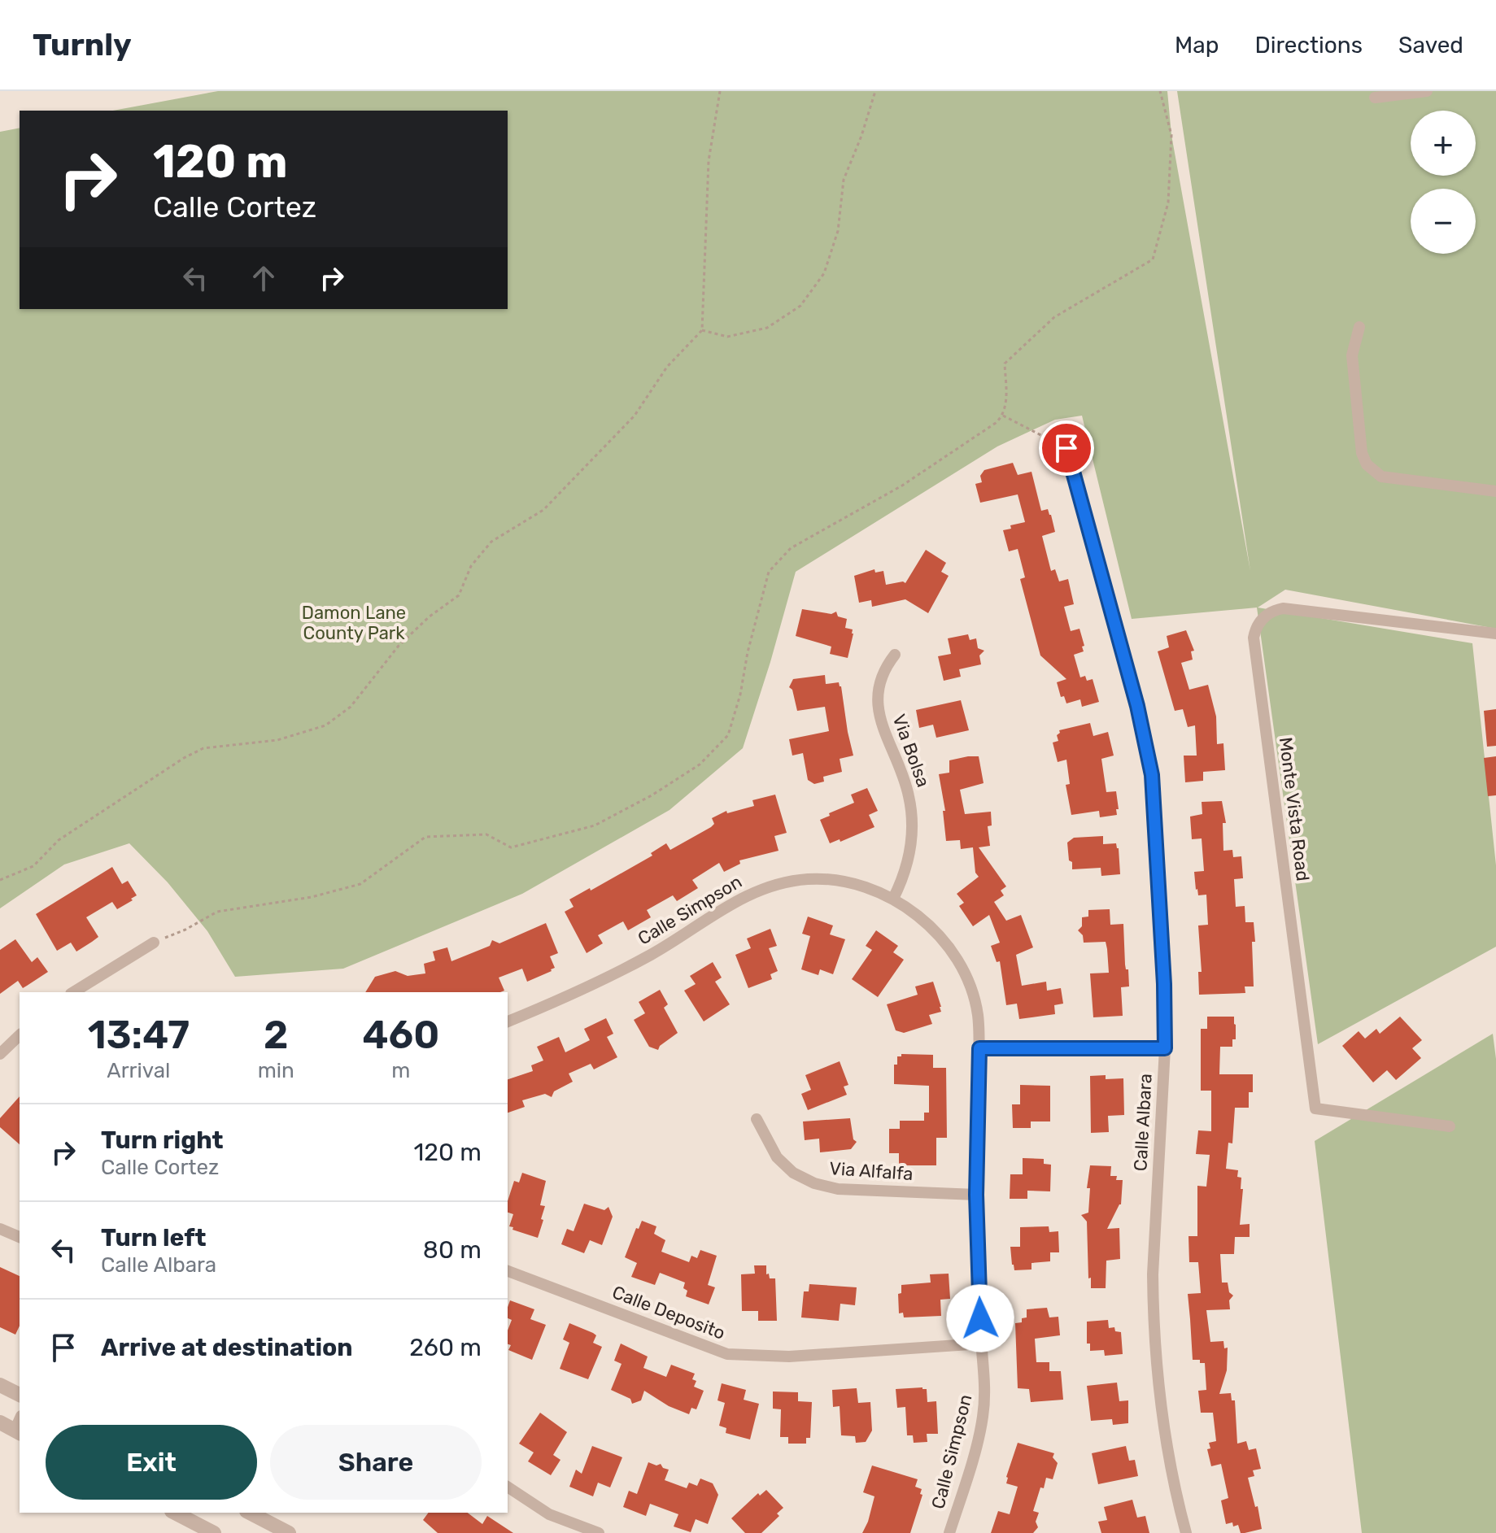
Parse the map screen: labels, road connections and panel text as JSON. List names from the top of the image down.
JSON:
{
  "streets": {
    "street": [
      "Via Bolsa",
      "Monte Vista Road",
      "Calle Simpson",
      "Calle Albara",
      "Via Alfalfa",
      "Calle Deposito"
    ]
  },
  "crossings": [
    ["Via Bolsa", "Calle Simpson"],
    ["Calle Simpson", "Via Alfalfa"],
    ["Calle Simpson", "Calle Deposito"]
  ],
  "parks": ["Damon Lane County Park"],
  "page": {
    "header": "Turnly",
    "nav": ["Map", "Directions", "Saved"],
    "map_buttons": ["+", "−"],
    "turn": ["120 m", "Calle Cortez"],
    "eta": [
      "13:47",
      "Arrival",
      "2",
      "min",
      "460",
      "m"
    ],
    "list": [
      {
        "name": "Turn right",
        "note": "Calle Cortez",
        "value": "120 m"
      },
      {
        "name": "Turn left",
        "note": "Calle Albara",
        "value": "80 m"
      },
      {
        "name": "Arrive at destination",
        "value": "260 m"
      }
    ],
    "buttons": ["Exit", "Share"]
  }
}
